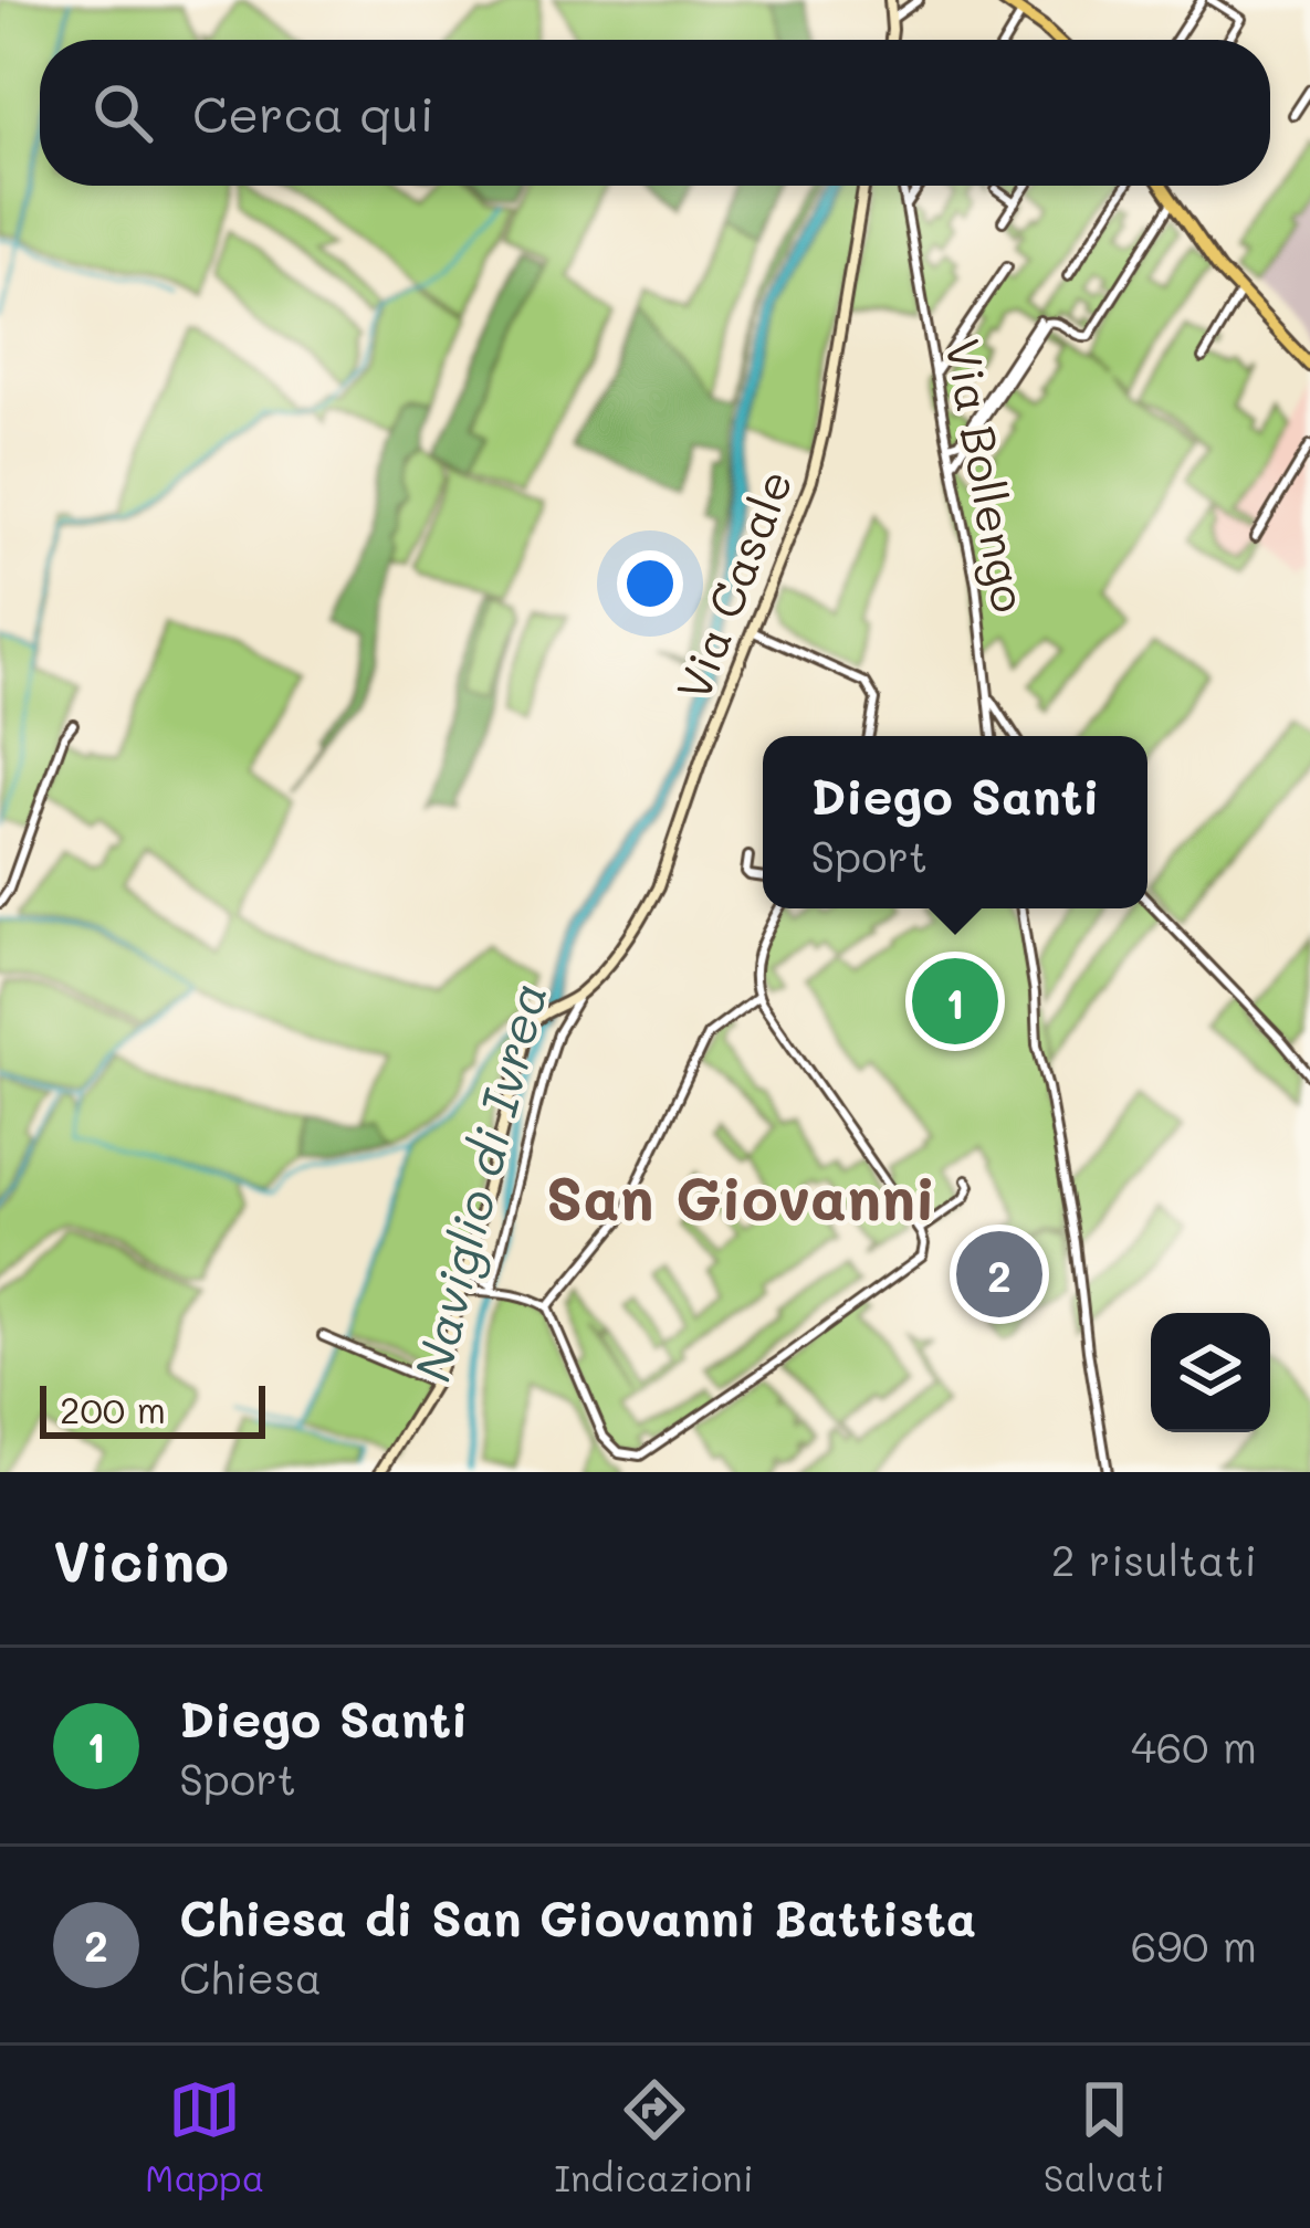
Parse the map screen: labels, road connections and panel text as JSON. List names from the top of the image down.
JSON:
{
  "streets": {
    "main road": ["Via Casale"],
    "street": ["Via Bollengo"]
  },
  "districts": ["San Giovanni"],
  "water": ["Naviglio di Ivrea"],
  "scale_bar": "200 m",
  "page": {
    "search": "Cerca qui",
    "popup": ["Diego Santi", "Sport"],
    "pins": ["1", "2"],
    "scale": "200 m",
    "heading": ["Vicino", "2 risultati"],
    "list": [
      {
        "mark": "1",
        "name": "Diego Santi",
        "note": "Sport",
        "value": "460 m"
      },
      {
        "mark": "2",
        "name": "Chiesa di San Giovanni Battista",
        "note": "Chiesa",
        "value": "690 m"
      }
    ],
    "nav": ["Mappa", "Indicazioni", "Salvati"]
  }
}
